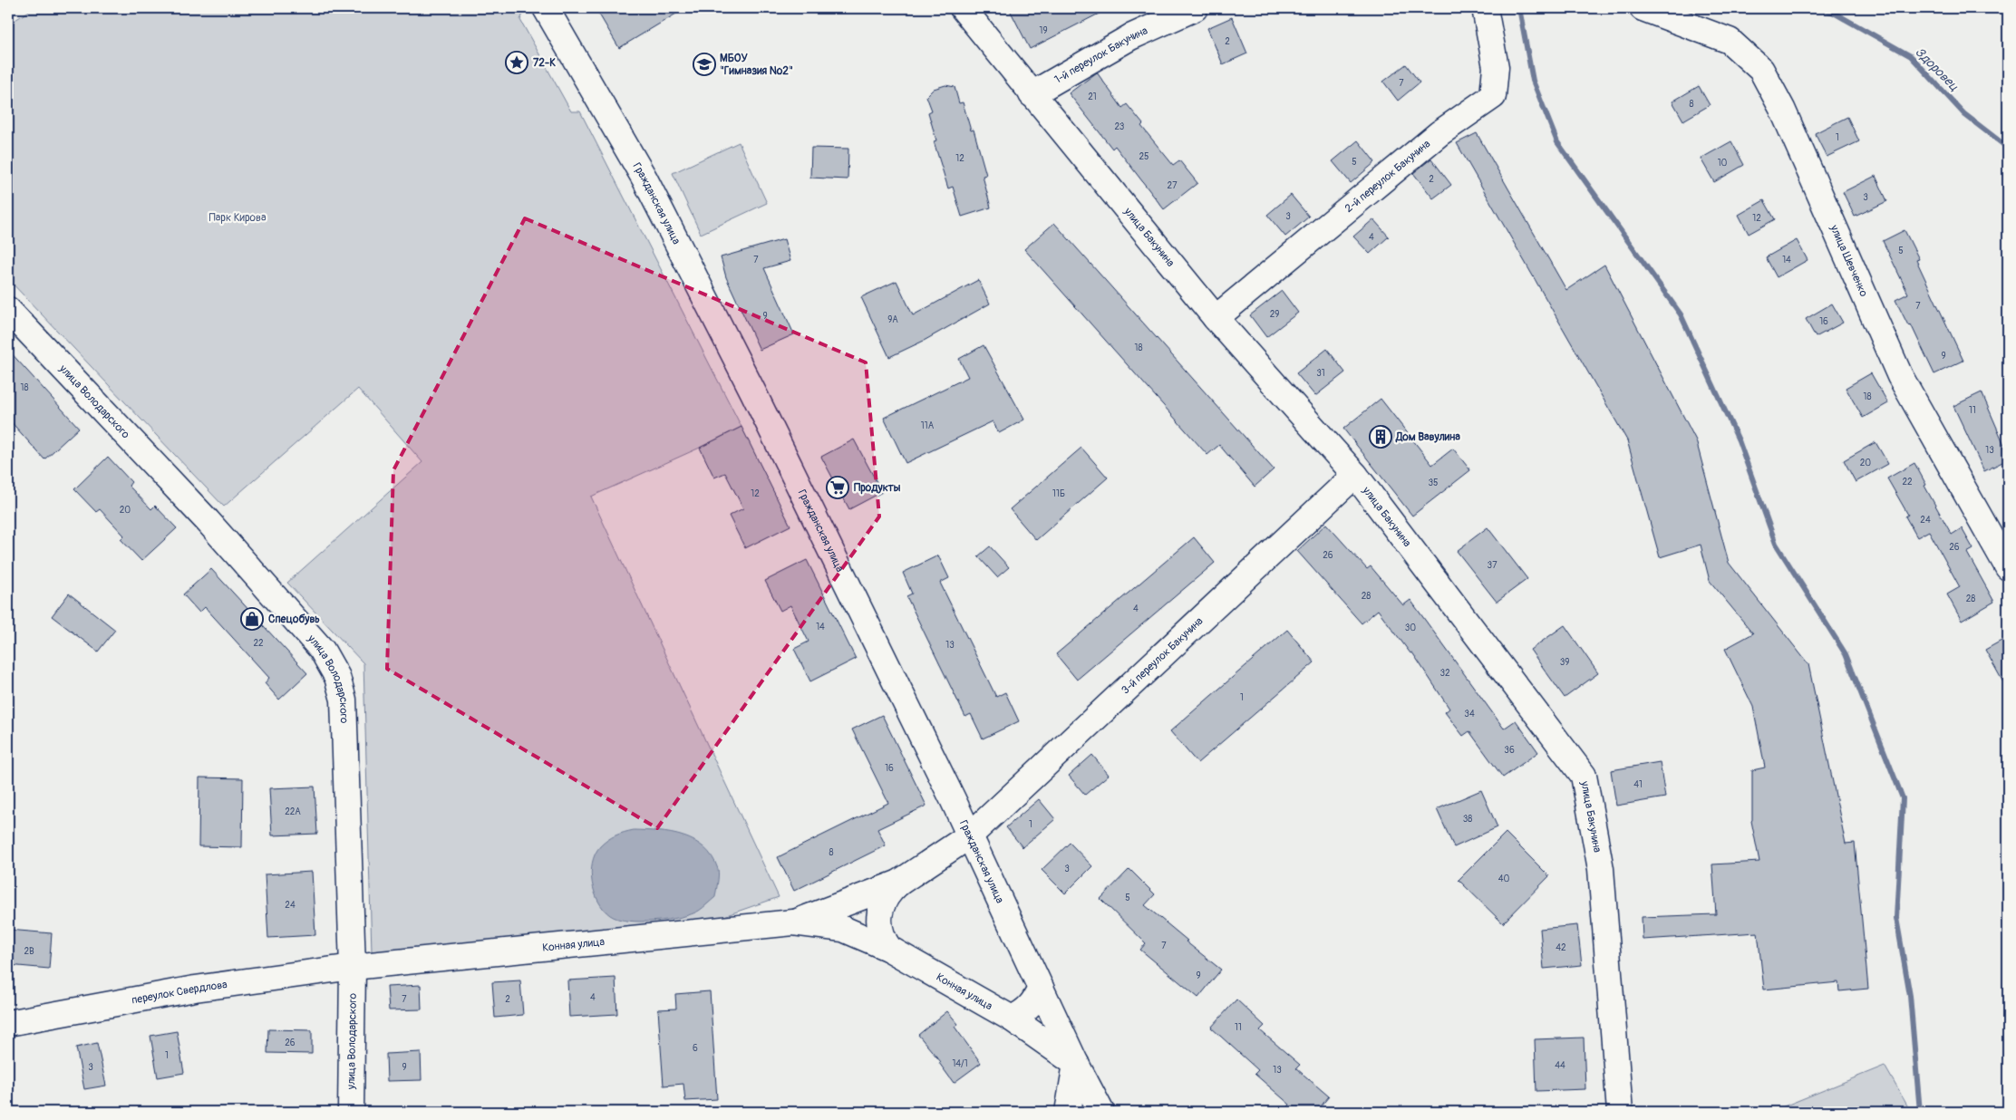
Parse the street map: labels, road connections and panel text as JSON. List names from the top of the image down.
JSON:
{
  "streets": {
    "street": [
      "1-й переулок Бакунина",
      "2-й переулок Бакунина",
      "Гражданская улица",
      "улица Бакунина",
      "улица Шевченко",
      "улица Володарского",
      "3-й переулок Бакунина",
      "Конная улица",
      "переулок Свердлова"
    ]
  },
  "crossings": [
    ["1-й переулок Бакунина", "улица Бакунина"],
    ["2-й переулок Бакунина", "улица Бакунина"],
    ["Гражданская улица", "3-й переулок Бакунина"],
    ["Гражданская улица", "Конная улица"],
    ["улица Бакунина", "3-й переулок Бакунина"],
    ["улица Володарского", "Конная улица"],
    ["улица Володарского", "переулок Свердлова"],
    ["3-й переулок Бакунина", "Конная улица"],
    ["Конная улица", "переулок Свердлова"]
  ],
  "water": ["Здоровец"],
  "parks": ["Парк Кирова"],
  "places": {
    "place": ["72-К"],
    "school or university": ["МБОУ \"Гимназия №2\""],
    "building": ["Дом Вавулина"],
    "supermarket": ["Продукты"],
    "shop": ["Спецобувь"]
  },
  "house_numbers": [
    "19",
    "2",
    "7",
    "21",
    "8",
    "23",
    "1",
    "25",
    "12",
    "5",
    "10",
    "2",
    "27",
    "3",
    "3",
    "12",
    "4",
    "5",
    "7",
    "14",
    "7",
    "29",
    "9",
    "9А",
    "16",
    "18",
    "9",
    "31",
    "18",
    "18",
    "11",
    "11А",
    "13",
    "20",
    "22",
    "35",
    "12",
    "11Б",
    "20",
    "24",
    "26",
    "26",
    "37",
    "28",
    "28",
    "4",
    "14",
    "30",
    "22",
    "13",
    "39",
    "32",
    "1",
    "34",
    "36",
    "16",
    "41",
    "22А",
    "38",
    "1",
    "8",
    "3",
    "40",
    "5",
    "24",
    "7",
    "42",
    "2В",
    "9",
    "4",
    "7",
    "2",
    "11",
    "26",
    "6",
    "1",
    "14/1",
    "44",
    "3",
    "9",
    "13"
  ]
}
